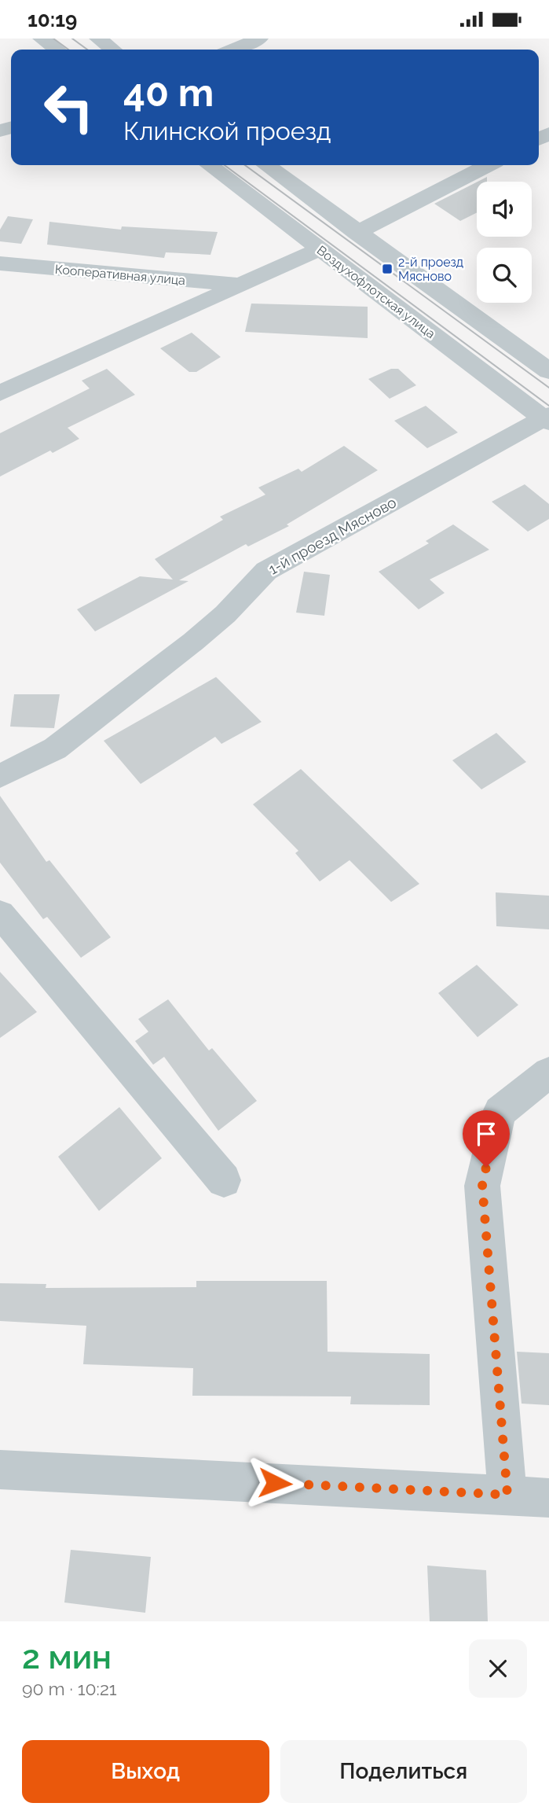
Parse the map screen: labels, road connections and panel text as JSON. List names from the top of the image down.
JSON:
{
  "streets": {
    "street": ["Кооперативная улица", "Воздухофлотская улица", "1-й проезд Мясново"]
  },
  "crossings": [
    ["Воздухофлотская улица", "1-й проезд Мясново"]
  ],
  "places": {
    "transit": ["2-й проезд Мясново"]
  },
  "page": {
    "status": "10:19",
    "turn": ["40 m", "Клинской проезд"],
    "heading": ["2 мин", "90 m · 10:21"],
    "buttons": ["Выход", "Поделиться"]
  }
}
